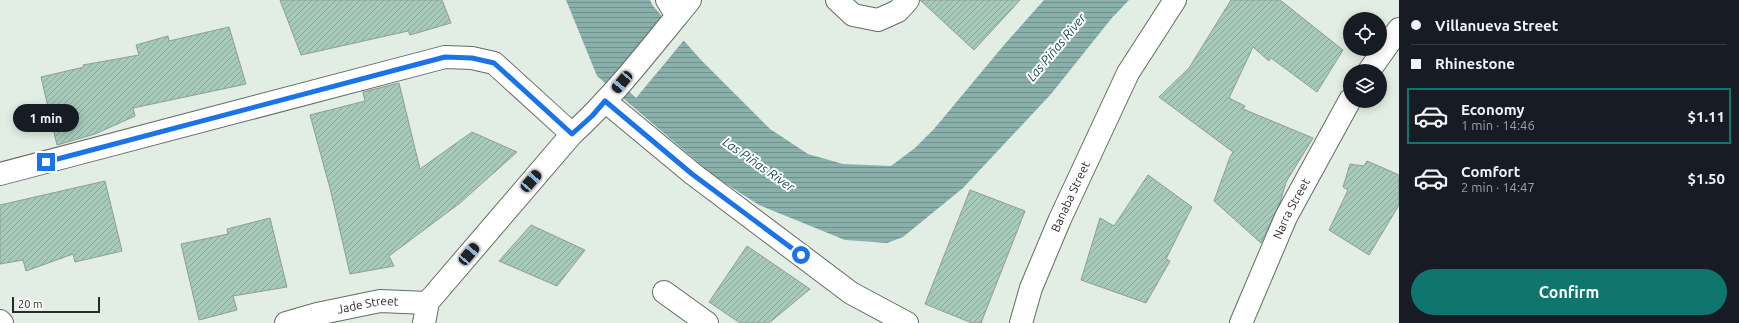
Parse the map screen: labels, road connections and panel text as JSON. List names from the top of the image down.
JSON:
{
  "streets": {
    "street": ["Banaba Street", "Narra Street", "Jade Street"]
  },
  "water": ["Las Piñas River"],
  "scale_bar": "20 m",
  "page": {
    "banner": ["Villanueva Street", "Rhinestone"],
    "list": [
      {
        "name": "Economy",
        "note": "1 min · 14:46",
        "value": "$1.11"
      },
      {
        "name": "Comfort",
        "note": "2 min · 14:47",
        "value": "$1.50"
      }
    ],
    "bubble": "1 min",
    "buttons": "Confirm",
    "scale": "20 m"
  }
}
